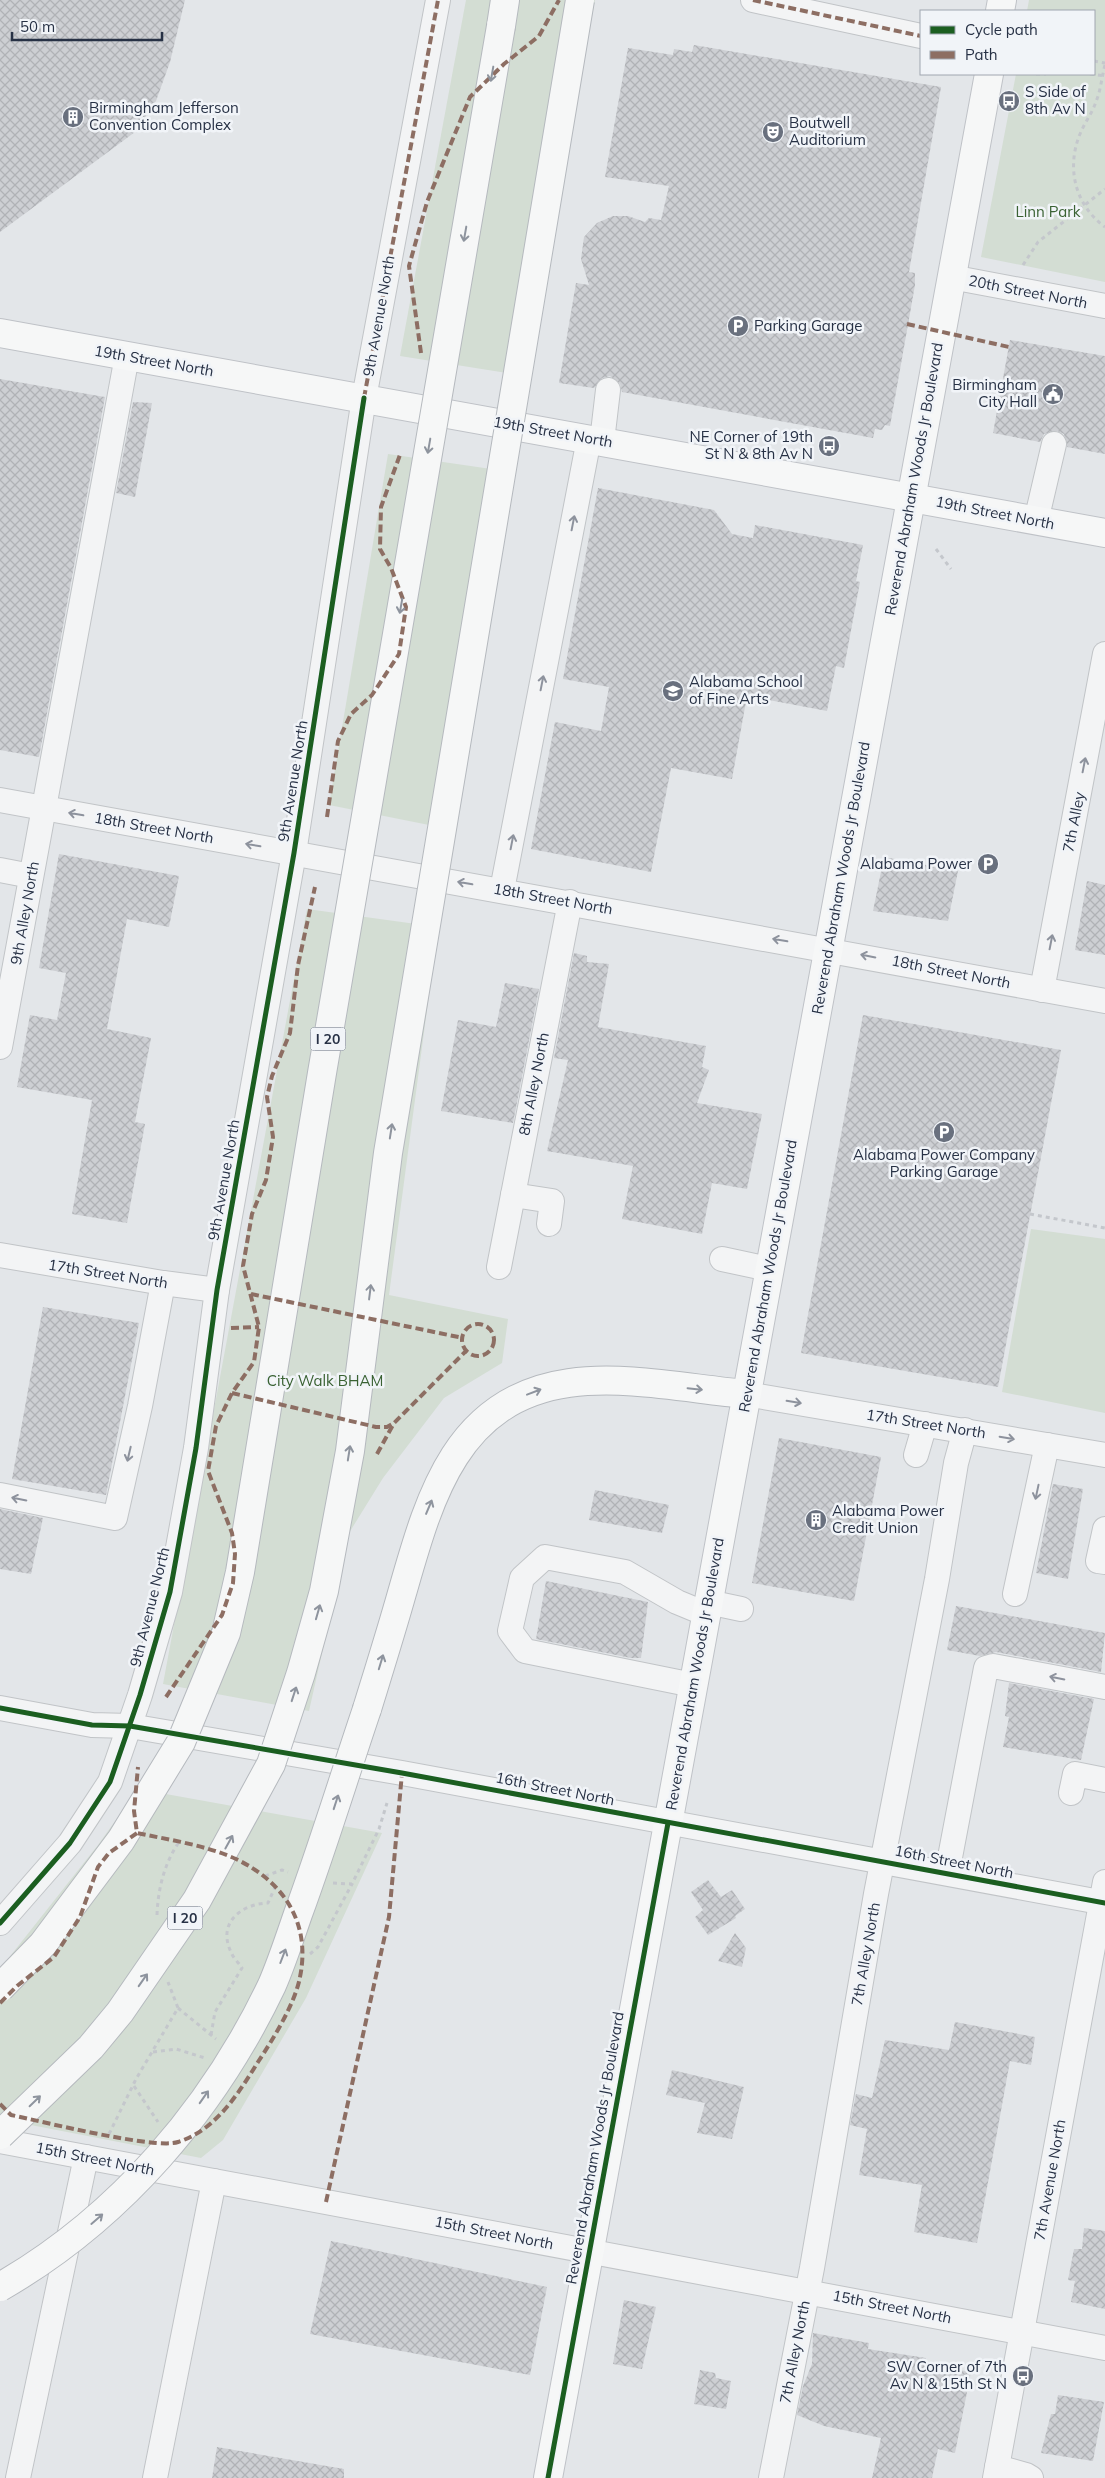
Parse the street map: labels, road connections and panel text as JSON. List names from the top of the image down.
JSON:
{
  "streets": {
    "main road": ["19th Street North", "Reverend Abraham Woods Jr Boulevard", "I 20"],
    "street": [
      "20th Street North",
      "9th Avenue North",
      "7th Alley",
      "18th Street North",
      "9th Alley North",
      "8th Alley North",
      "17th Street North",
      "16th Street North",
      "7th Alley North",
      "15th Street North",
      "7th Avenue North"
    ]
  },
  "crossings": [
    ["20th Street North", "Reverend Abraham Woods Jr Boulevard"],
    ["9th Avenue North", "19th Street North"],
    ["9th Avenue North", "18th Street North"],
    ["9th Avenue North", "17th Street North"],
    ["9th Avenue North", "16th Street North"],
    ["19th Street North", "Reverend Abraham Woods Jr Boulevard"],
    ["19th Street North", "9th Alley North"],
    ["Reverend Abraham Woods Jr Boulevard", "18th Street North"],
    ["Reverend Abraham Woods Jr Boulevard", "17th Street North"],
    ["Reverend Abraham Woods Jr Boulevard", "16th Street North"],
    ["Reverend Abraham Woods Jr Boulevard", "15th Street North"],
    ["7th Alley", "18th Street North"],
    ["18th Street North", "9th Alley North"],
    ["18th Street North", "8th Alley North"],
    ["17th Street North", "7th Alley North"],
    ["16th Street North", "7th Alley North"],
    ["16th Street North", "7th Avenue North"],
    ["7th Alley North", "15th Street North"],
    ["15th Street North", "7th Avenue North"]
  ],
  "one_way": ["7th Alley", "18th Street North", "17th Street North"],
  "parks": ["Linn Park", "City Walk BHAM"],
  "places": {
    "bus stop": ["S Side of 8th Av N", "NE Corner of 19th St N & 8th Av N", "SW Corner of 7th Av N & 15th St N"],
    "building": ["Birmingham Jefferson Convention Complex", "Alabama Power Credit Union"],
    "theatre": ["Boutwell Auditorium"],
    "parking": ["Parking Garage", "Alabama Power", "Alabama Power Company Parking Garage"],
    "public building": ["Birmingham City Hall"],
    "school or university": ["Alabama School of Fine Arts"]
  },
  "legend": ["Cycle path", "Path"],
  "scale_bar": "50 m"
}
